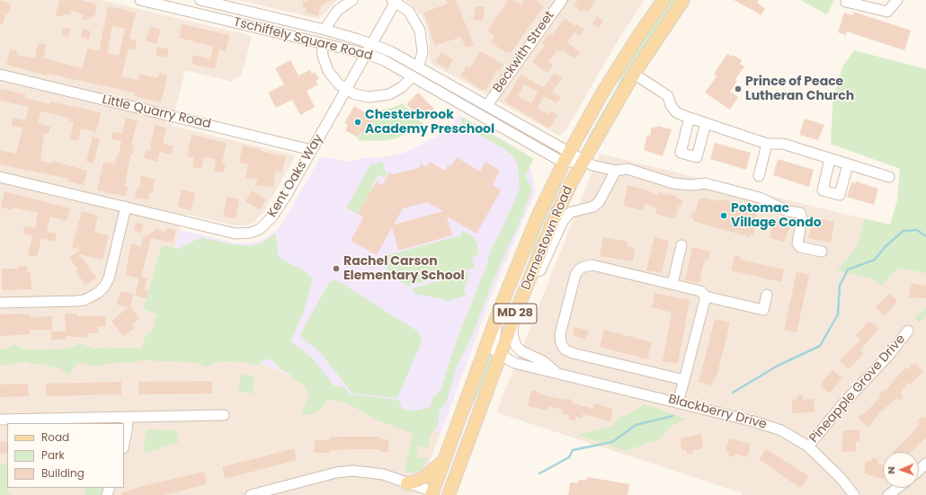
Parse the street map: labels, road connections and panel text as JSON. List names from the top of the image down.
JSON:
{
  "streets": {
    "main road": ["Darnestown Road", "MD 28"],
    "street": [
      "Tschiffely Square Road",
      "Beckwith Street",
      "Little Quarry Road",
      "Kent Oaks Way",
      "Pineapple Grove Drive",
      "Blackberry Drive"
    ]
  },
  "crossings": [
    ["Tschiffely Square Road", "Beckwith Street"],
    ["Tschiffely Square Road", "Kent Oaks Way"],
    ["Tschiffely Square Road", "Darnestown Road"],
    ["Little Quarry Road", "Kent Oaks Way"],
    ["Darnestown Road", "Blackberry Drive"],
    ["Pineapple Grove Drive", "Blackberry Drive"]
  ],
  "places": [
    "Prince of Peace Lutheran Church",
    "Chesterbrook Academy Preschool",
    "Potomac Village Condo",
    "Rachel Carson Elementary School"
  ],
  "legend": ["Road", "Park", "Building"],
  "north": "left"
}
